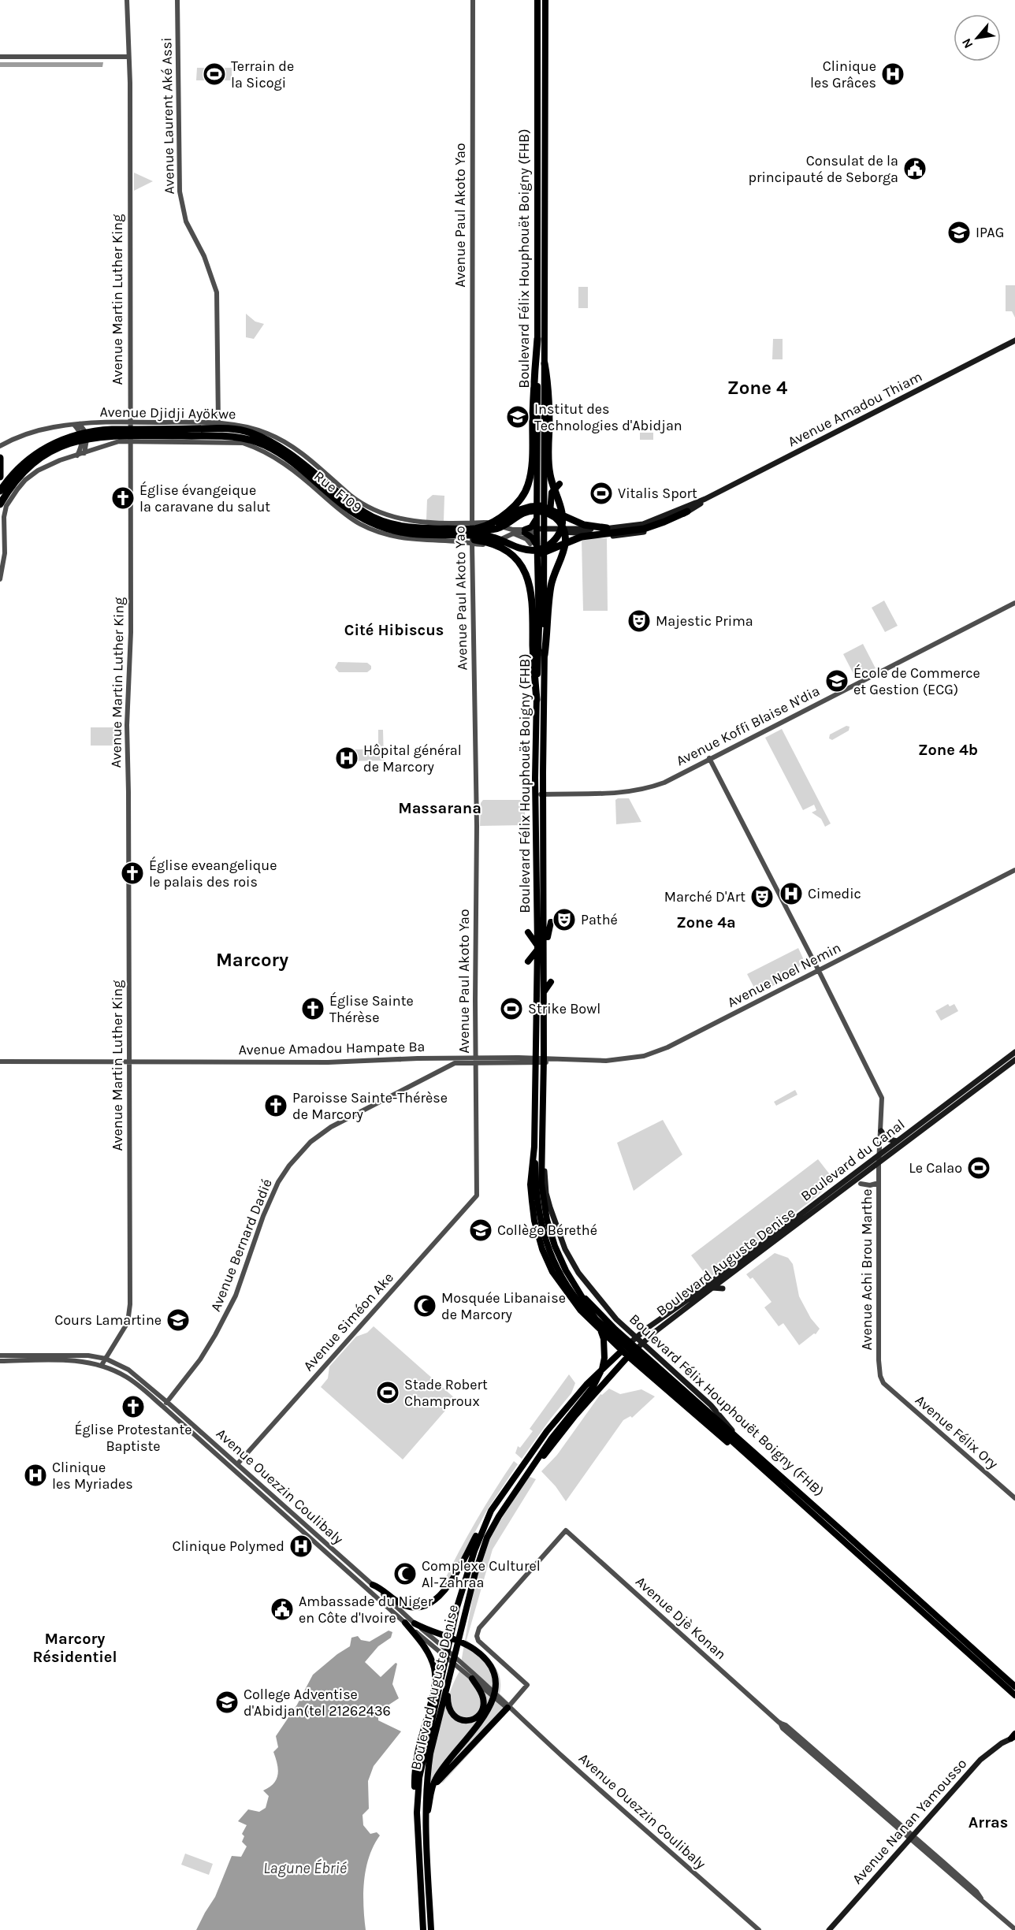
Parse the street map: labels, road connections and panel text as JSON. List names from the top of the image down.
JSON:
{
  "streets": {
    "highway": ["Boulevard Félix Houphouët Boigny (FHB)", "Boulevard Auguste Denise"],
    "main road": ["Avenue Amadou Thiam", "Boulevard du Canal", "Avenue Nanan Yamousso"],
    "street": [
      "Avenue Laurent Aké Assi",
      "Avenue Paul Akoto Yao",
      "Avenue Martin Luther King",
      "Avenue Djidji Ayökwe",
      "Rue F109",
      "Avenue Koffi Blaise N'dia",
      "Avenue Noel Nemin",
      "Avenue Amadou Hampate Ba",
      "Avenue Bernard Dadié",
      "Avenue Achi Brou Marthe",
      "Avenue Siméon Ake",
      "Avenue Félix Ory",
      "Avenue Ouezzin Coulibaly",
      "Avenue Djè Konan"
    ]
  },
  "crossings": [
    ["Avenue Laurent Aké Assi", "Avenue Djidji Ayökwe"],
    ["Avenue Paul Akoto Yao", "Avenue Djidji Ayökwe"],
    ["Avenue Paul Akoto Yao", "Rue F109"],
    ["Avenue Paul Akoto Yao", "Avenue Amadou Hampate Ba"],
    ["Avenue Paul Akoto Yao", "Avenue Siméon Ake"],
    ["Boulevard Félix Houphouët Boigny (FHB)", "Avenue Amadou Thiam"],
    ["Boulevard Félix Houphouët Boigny (FHB)", "Avenue Djidji Ayökwe"],
    ["Boulevard Félix Houphouët Boigny (FHB)", "Avenue Koffi Blaise N'dia"],
    ["Boulevard Félix Houphouët Boigny (FHB)", "Avenue Noel Nemin"],
    ["Boulevard Félix Houphouët Boigny (FHB)", "Avenue Amadou Hampate Ba"],
    ["Boulevard Félix Houphouët Boigny (FHB)", "Boulevard du Canal"],
    ["Boulevard Félix Houphouët Boigny (FHB)", "Boulevard Auguste Denise"],
    ["Avenue Martin Luther King", "Avenue Djidji Ayökwe"],
    ["Avenue Martin Luther King", "Rue F109"],
    ["Avenue Martin Luther King", "Avenue Amadou Hampate Ba"],
    ["Avenue Martin Luther King", "Avenue Ouezzin Coulibaly"],
    ["Avenue Amadou Thiam", "Avenue Djidji Ayökwe"],
    ["Avenue Djidji Ayökwe", "Rue F109"],
    ["Avenue Koffi Blaise N'dia", "Avenue Achi Brou Marthe"],
    ["Avenue Noel Nemin", "Avenue Amadou Hampate Ba"],
    ["Avenue Noel Nemin", "Avenue Achi Brou Marthe"],
    ["Avenue Amadou Hampate Ba", "Avenue Bernard Dadié"],
    ["Boulevard du Canal", "Boulevard Auguste Denise"],
    ["Boulevard du Canal", "Avenue Achi Brou Marthe"],
    ["Avenue Bernard Dadié", "Avenue Ouezzin Coulibaly"],
    ["Avenue Achi Brou Marthe", "Avenue Félix Ory"],
    ["Avenue Siméon Ake", "Avenue Ouezzin Coulibaly"],
    ["Avenue Ouezzin Coulibaly", "Avenue Djè Konan"],
    ["Avenue Djè Konan", "Avenue Nanan Yamousso"]
  ],
  "districts": [
    "Zone 4",
    "Cité Hibiscus",
    "Zone 4b",
    "Massarana",
    "Zone 4a",
    "Marcory",
    "Marcory Résidentiel",
    "Arras"
  ],
  "water": ["Lagune Ébrié"],
  "places": {
    "sports": [
      "Terrain de la Sicogi",
      "Vitalis Sport",
      "Strike Bowl",
      "Le Calao",
      "Stade Robert Champroux"
    ],
    "hospital": [
      "Clinique les Grâces",
      "Hôpital général de Marcory",
      "Cimedic",
      "Clinique les Myriades",
      "Clinique Polymed"
    ],
    "public building": ["Consulat de la principauté de Seborga", "Ambassade du Niger en Côte d'Ivoire"],
    "school or university": [
      "IPAG",
      "Institut des Technologies d'Abidjan",
      "École de Commerce et Gestion (ECG)",
      "Collège Bérethé",
      "Cours Lamartine",
      "College Adventise d'Abidjan(tel 21262436"
    ],
    "church": [
      "Église évangeique la caravane du salut",
      "Église eveangelique le palais des rois",
      "Église Sainte Thérèse",
      "Paroisse Sainte-Thérèse de Marcory",
      "Église Protestante Baptiste"
    ],
    "theatre": ["Majestic Prima", "Marché D'Art", "Pathé"],
    "mosque": ["Mosquée Libanaise de Marcory", "Complexe Culturel Al-Zahraa"]
  },
  "north": "bottom left"
}
